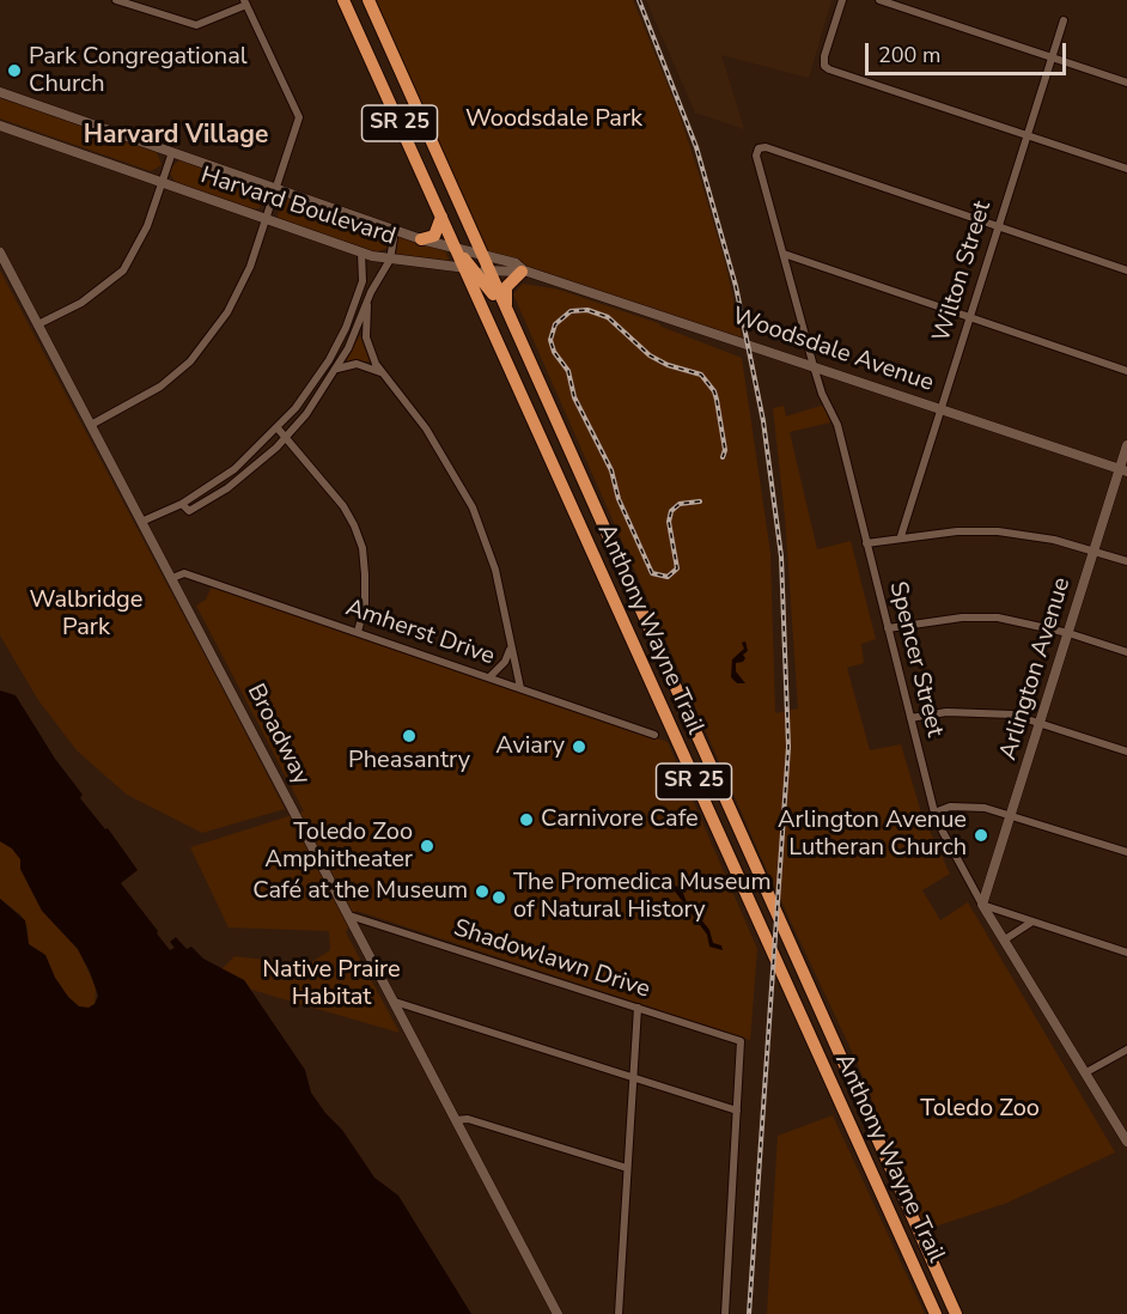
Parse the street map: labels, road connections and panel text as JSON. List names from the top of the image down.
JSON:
{
  "streets": {
    "highway": ["SR 25", "Anthony Wayne Trail"],
    "street": [
      "Harvard Boulevard",
      "Wilton Street",
      "Woodsdale Avenue",
      "Amherst Drive",
      "Spencer Street",
      "Arlington Avenue",
      "Broadway",
      "Shadowlawn Drive"
    ]
  },
  "crossings": [
    ["Harvard Boulevard", "Woodsdale Avenue"],
    ["Harvard Boulevard", "Anthony Wayne Trail"],
    ["Wilton Street", "Woodsdale Avenue"],
    ["Wilton Street", "Spencer Street"],
    ["Woodsdale Avenue", "Anthony Wayne Trail"],
    ["Woodsdale Avenue", "Spencer Street"],
    ["Woodsdale Avenue", "Arlington Avenue"],
    ["Amherst Drive", "Broadway"],
    ["Spencer Street", "Arlington Avenue"],
    ["Broadway", "Shadowlawn Drive"]
  ],
  "districts": ["Harvard Village"],
  "parks": [
    "Woodsdale Park",
    "Walbridge Park",
    "Native Praire Habitat",
    "Toledo Zoo"
  ],
  "places": [
    "Park Congregational Church",
    "Pheasantry",
    "Aviary",
    "Carnivore Cafe",
    "Arlington Avenue Lutheran Church",
    "Toledo Zoo Amphitheater",
    "Café at the Museum",
    "The Promedica Museum of Natural History"
  ],
  "scale_bar": "200 m"
}
